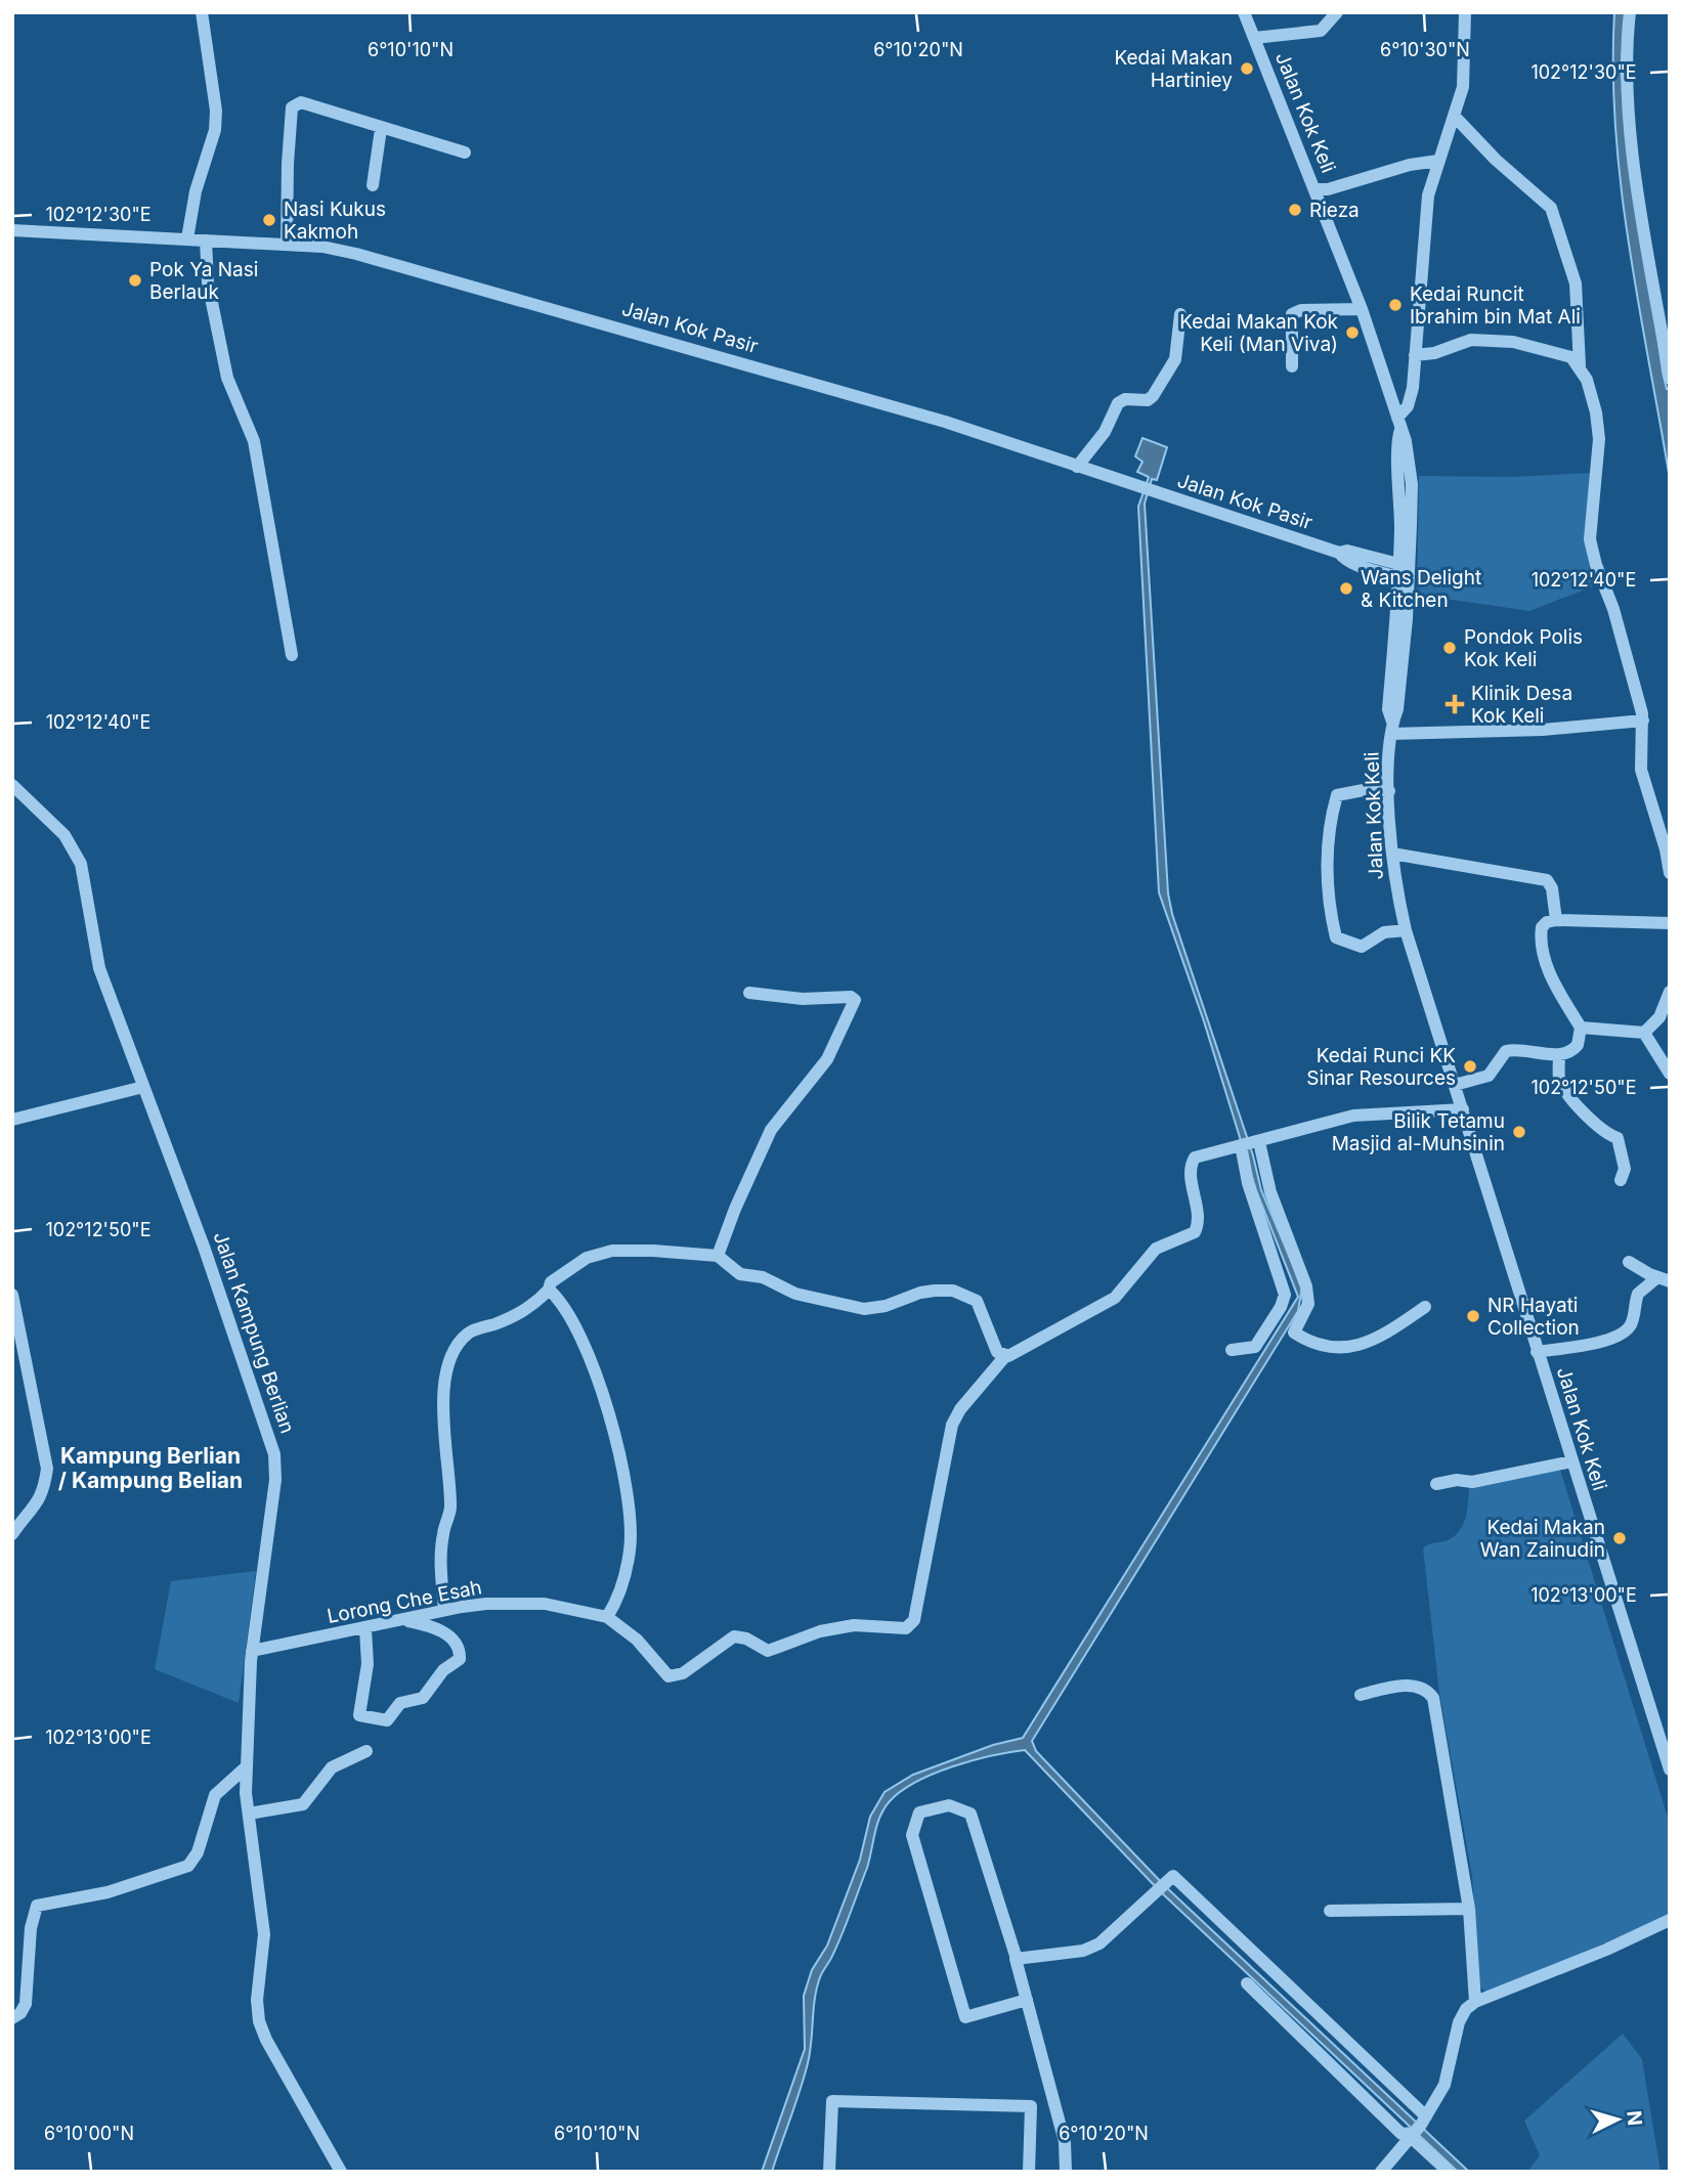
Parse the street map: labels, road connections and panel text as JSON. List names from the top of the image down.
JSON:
{
  "streets": {
    "street": [
      "Jalan Kok Keli",
      "Jalan Kok Pasir",
      "Jalan Kampung Berlian",
      "Lorong Che Esah"
    ]
  },
  "crossings": [
    ["Jalan Kok Keli", "Jalan Kok Pasir"],
    ["Jalan Kampung Berlian", "Lorong Che Esah"]
  ],
  "districts": ["Kampung Berlian / Kampung Belian"],
  "places": {
    "other": [
      "Kedai Makan Hartiniey",
      "Rieza",
      "Nasi Kukus Kakmoh",
      "Pok Ya Nasi Berlauk",
      "Kedai Runcit Ibrahim bin Mat Ali",
      "Kedai Makan Kok Keli (Man Viva)",
      "Wans Delight & Kitchen",
      "Pondok Polis Kok Keli",
      "Kedai Runci KK Sinar Resources",
      "Bilik Tetamu Masjid al-Muhsinin",
      "NR Hayati Collection",
      "Kedai Makan Wan Zainudin"
    ],
    "health": ["Klinik Desa Kok Keli"]
  },
  "north": "right",
  "coordinates": [
    "6°10'10\"N",
    "6°10'20\"N",
    "6°10'30\"N",
    "102°12'30\"E",
    "102°12'40\"E",
    "102°12'50\"E",
    "102°13'00\"E",
    "6°10'00\"N"
  ]
}
